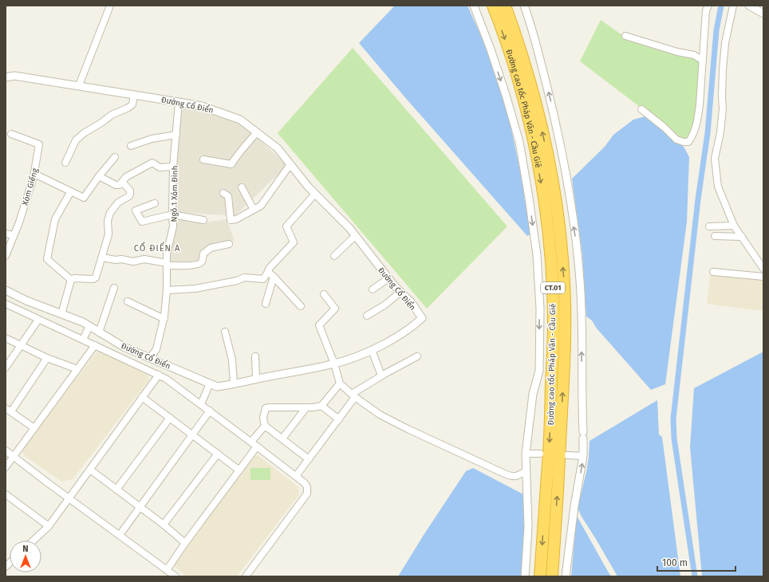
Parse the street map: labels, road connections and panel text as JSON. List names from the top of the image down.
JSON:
{
  "streets": {
    "highway": ["Đường cao tốc Pháp Vân - Cầu Giẽ", "CT.01"],
    "street": ["Đường Cổ Điển", "Xóm Giếng", "Ngõ 1 Xóm Đình"]
  },
  "crossings": [
    ["Đường Cổ Điển", "Ngõ 1 Xóm Đình"]
  ],
  "districts": ["CỔ ĐIỂN A"],
  "scale_bar": "100 m",
  "north": "top"
}
